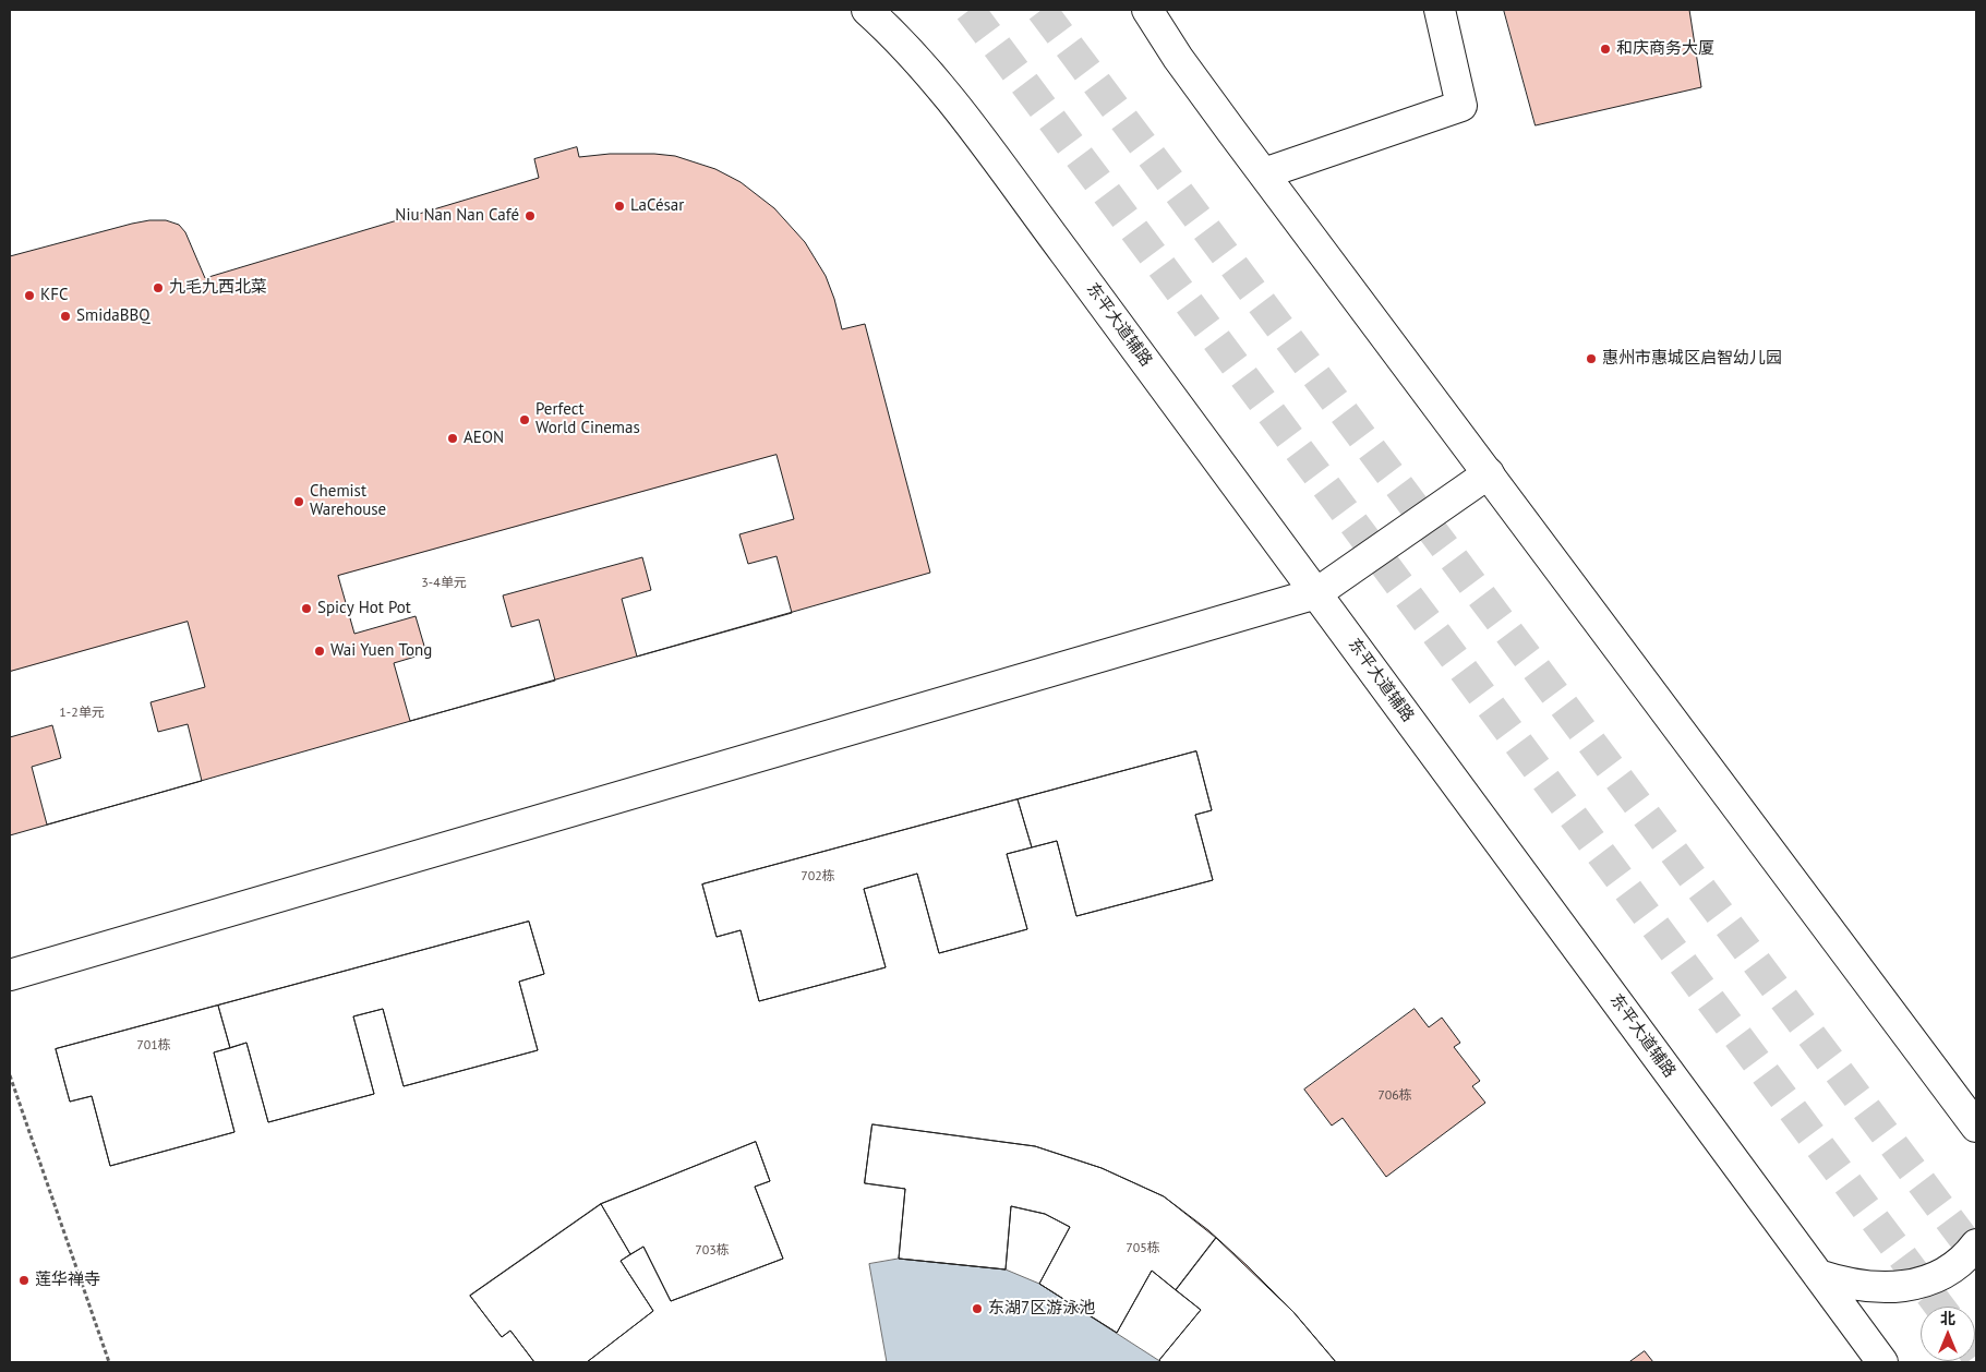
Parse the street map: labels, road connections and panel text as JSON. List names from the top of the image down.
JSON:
{
  "streets": {
    "main road": ["东平大道辅路"]
  },
  "places": [
    "和庆商务大厦",
    "LaCésar",
    "Niu Nan Nan Café",
    "九毛九西北菜",
    "KFC",
    "SmidaBBQ",
    "惠州市惠城区启智幼儿园",
    "Perfect World Cinemas",
    "AEON",
    "Chemist Warehouse",
    "Spicy Hot Pot",
    "Wai Yuen Tong",
    "莲华禅寺",
    "东湖7区游泳池"
  ],
  "house_numbers": [
    "3-4单元",
    "1-2单元",
    "702栋",
    "701栋",
    "706栋",
    "705栋",
    "703栋"
  ],
  "north": "top"
}
